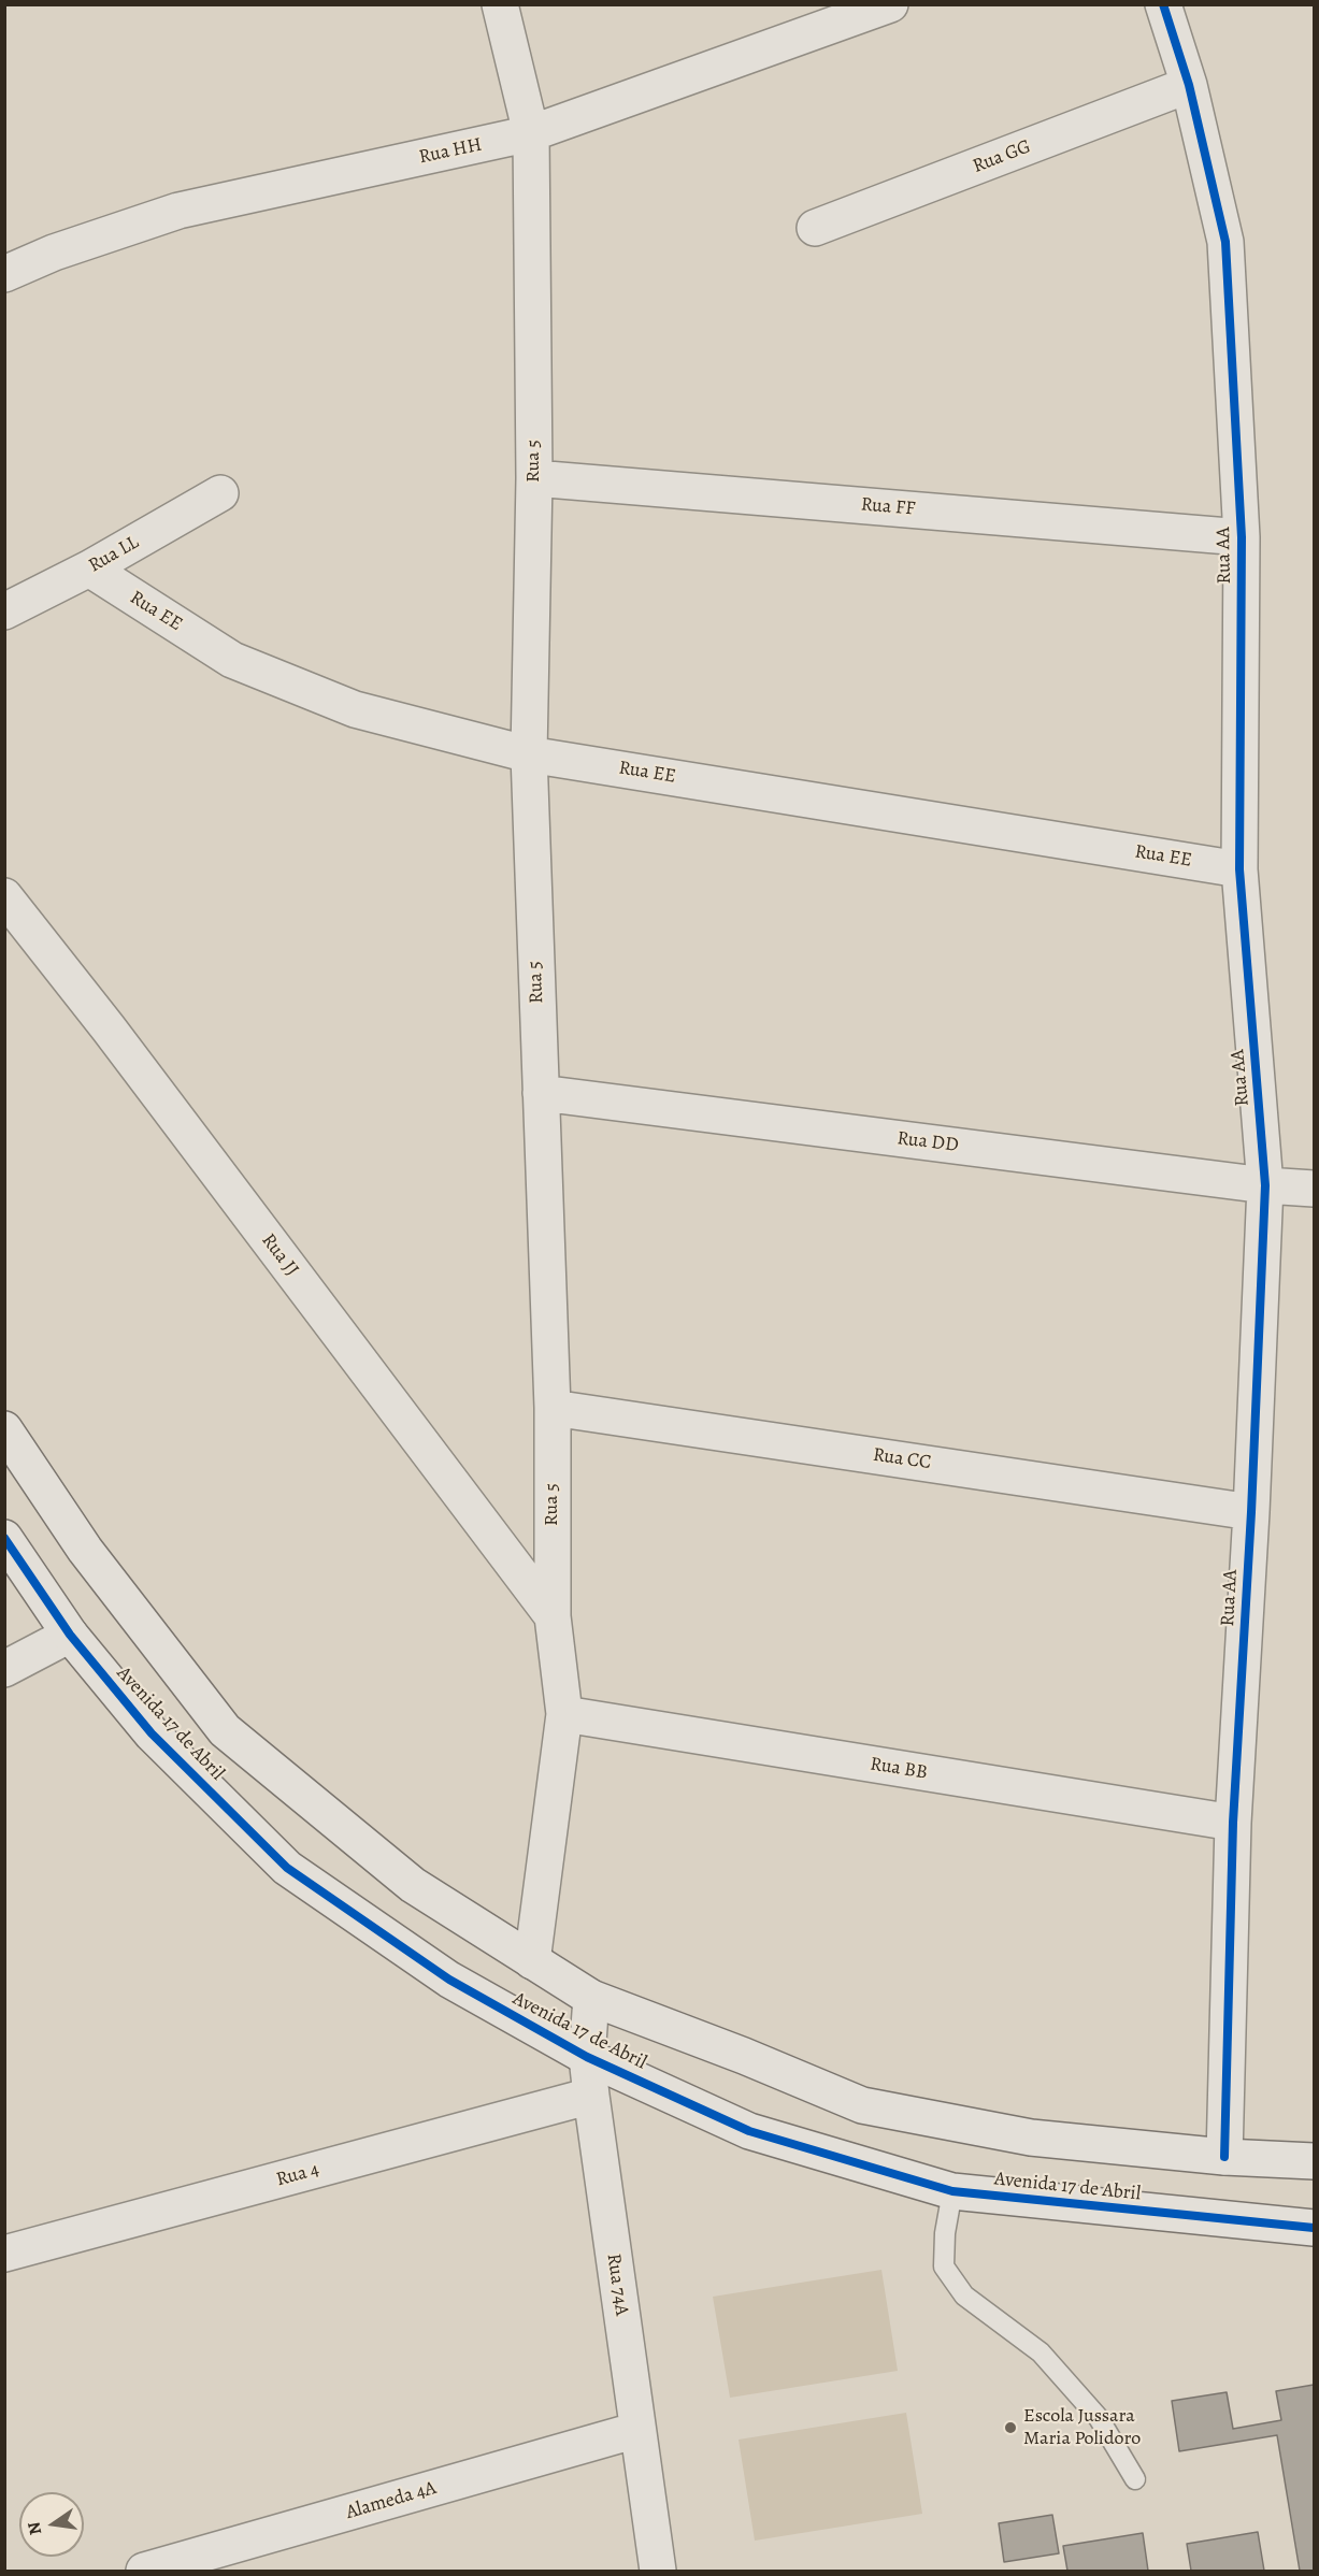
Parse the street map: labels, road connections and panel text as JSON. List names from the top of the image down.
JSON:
{
  "streets": {
    "street": [
      "Rua HH",
      "Rua GG",
      "Rua 5",
      "Rua FF",
      "Rua LL",
      "Rua AA",
      "Rua EE",
      "Rua DD",
      "Rua JJ",
      "Rua CC",
      "Avenida 17 de Abril",
      "Rua BB",
      "Rua 4",
      "Rua 74A",
      "Alameda 4A"
    ]
  },
  "crossings": [
    ["Rua HH", "Rua 5"],
    ["Rua GG", "Rua AA"],
    ["Rua 5", "Rua FF"],
    ["Rua 5", "Rua EE"],
    ["Rua 5", "Rua DD"],
    ["Rua 5", "Rua JJ"],
    ["Rua 5", "Rua CC"],
    ["Rua 5", "Avenida 17 de Abril"],
    ["Rua 5", "Rua BB"],
    ["Rua FF", "Rua AA"],
    ["Rua LL", "Rua EE"],
    ["Rua AA", "Rua EE"],
    ["Rua AA", "Rua DD"],
    ["Rua AA", "Rua CC"],
    ["Rua AA", "Avenida 17 de Abril"],
    ["Rua AA", "Rua BB"],
    ["Avenida 17 de Abril", "Rua 74A"],
    ["Rua 4", "Rua 74A"],
    ["Rua 74A", "Alameda 4A"]
  ],
  "places": ["Escola Jussara Maria Polidoro"],
  "north": "left"
}
